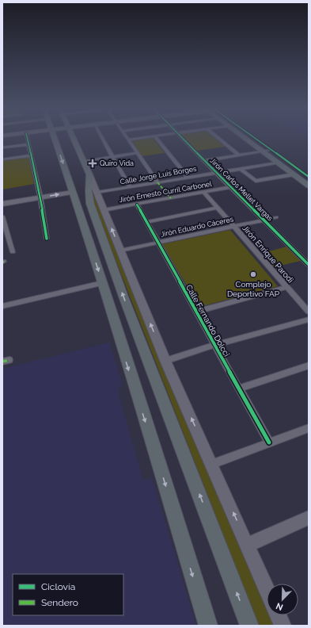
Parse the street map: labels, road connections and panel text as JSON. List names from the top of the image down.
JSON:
{
  "streets": {
    "street": [
      "Calle Jorge Luis Borges",
      "Jirón Carlos Mellet Vargas",
      "Jirón Ernesto Curril Carbonel",
      "Jirón Eduardo Cáceres",
      "Jirón Enrique Parodi",
      "Calle Fernando Dolcci"
    ]
  },
  "crossings": [
    ["Calle Jorge Luis Borges", "Jirón Carlos Mellet Vargas"],
    ["Jirón Carlos Mellet Vargas", "Jirón Ernesto Curril Carbonel"],
    ["Jirón Carlos Mellet Vargas", "Jirón Eduardo Cáceres"],
    ["Jirón Ernesto Curril Carbonel", "Jirón Enrique Parodi"],
    ["Jirón Ernesto Curril Carbonel", "Calle Fernando Dolcci"],
    ["Jirón Eduardo Cáceres", "Jirón Enrique Parodi"],
    ["Jirón Eduardo Cáceres", "Calle Fernando Dolcci"]
  ],
  "places": {
    "health": ["Quiro Vida"],
    "other": ["Complejo Deportivo FAP"]
  },
  "legend": ["Ciclovía", "Sendero"],
  "north": "bottom left"
}
